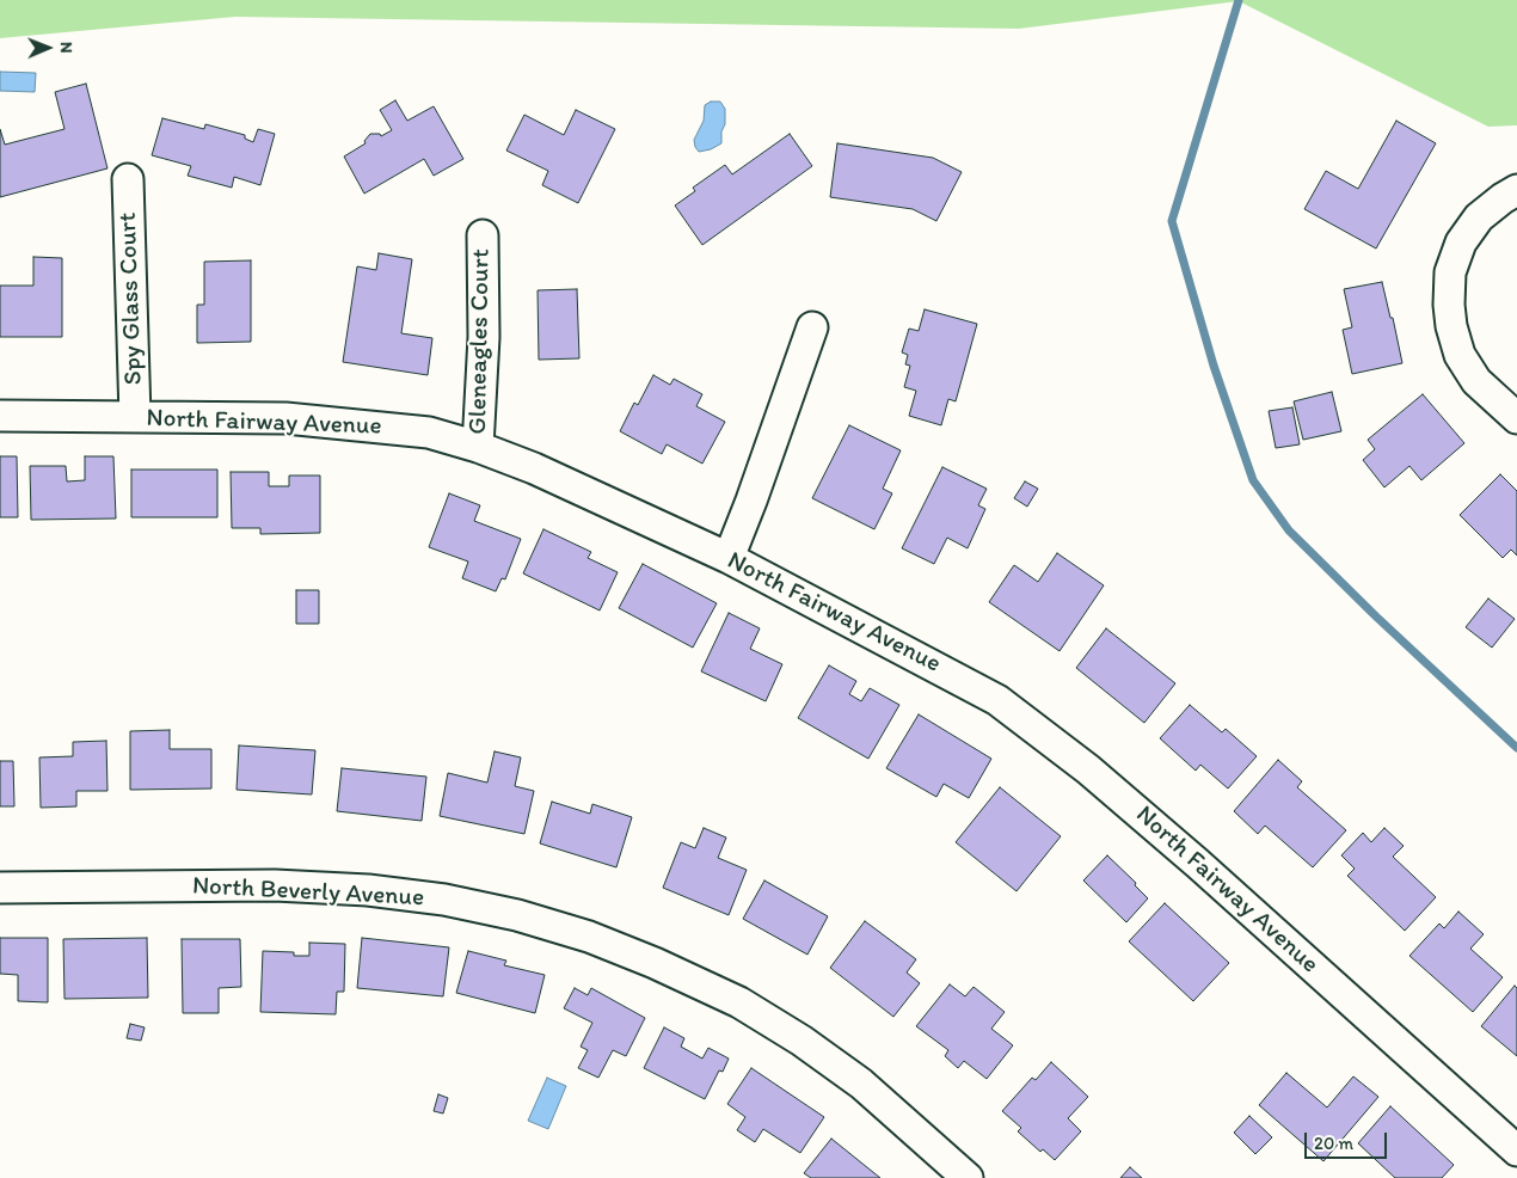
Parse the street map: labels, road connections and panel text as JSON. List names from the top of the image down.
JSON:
{
  "streets": {
    "street": [
      "Spy Glass Court",
      "Gleneagles Court",
      "North Fairway Avenue",
      "North Beverly Avenue"
    ]
  },
  "crossings": [
    ["Spy Glass Court", "North Fairway Avenue"],
    ["Gleneagles Court", "North Fairway Avenue"]
  ],
  "scale_bar": "20 m",
  "north": "right"
}
